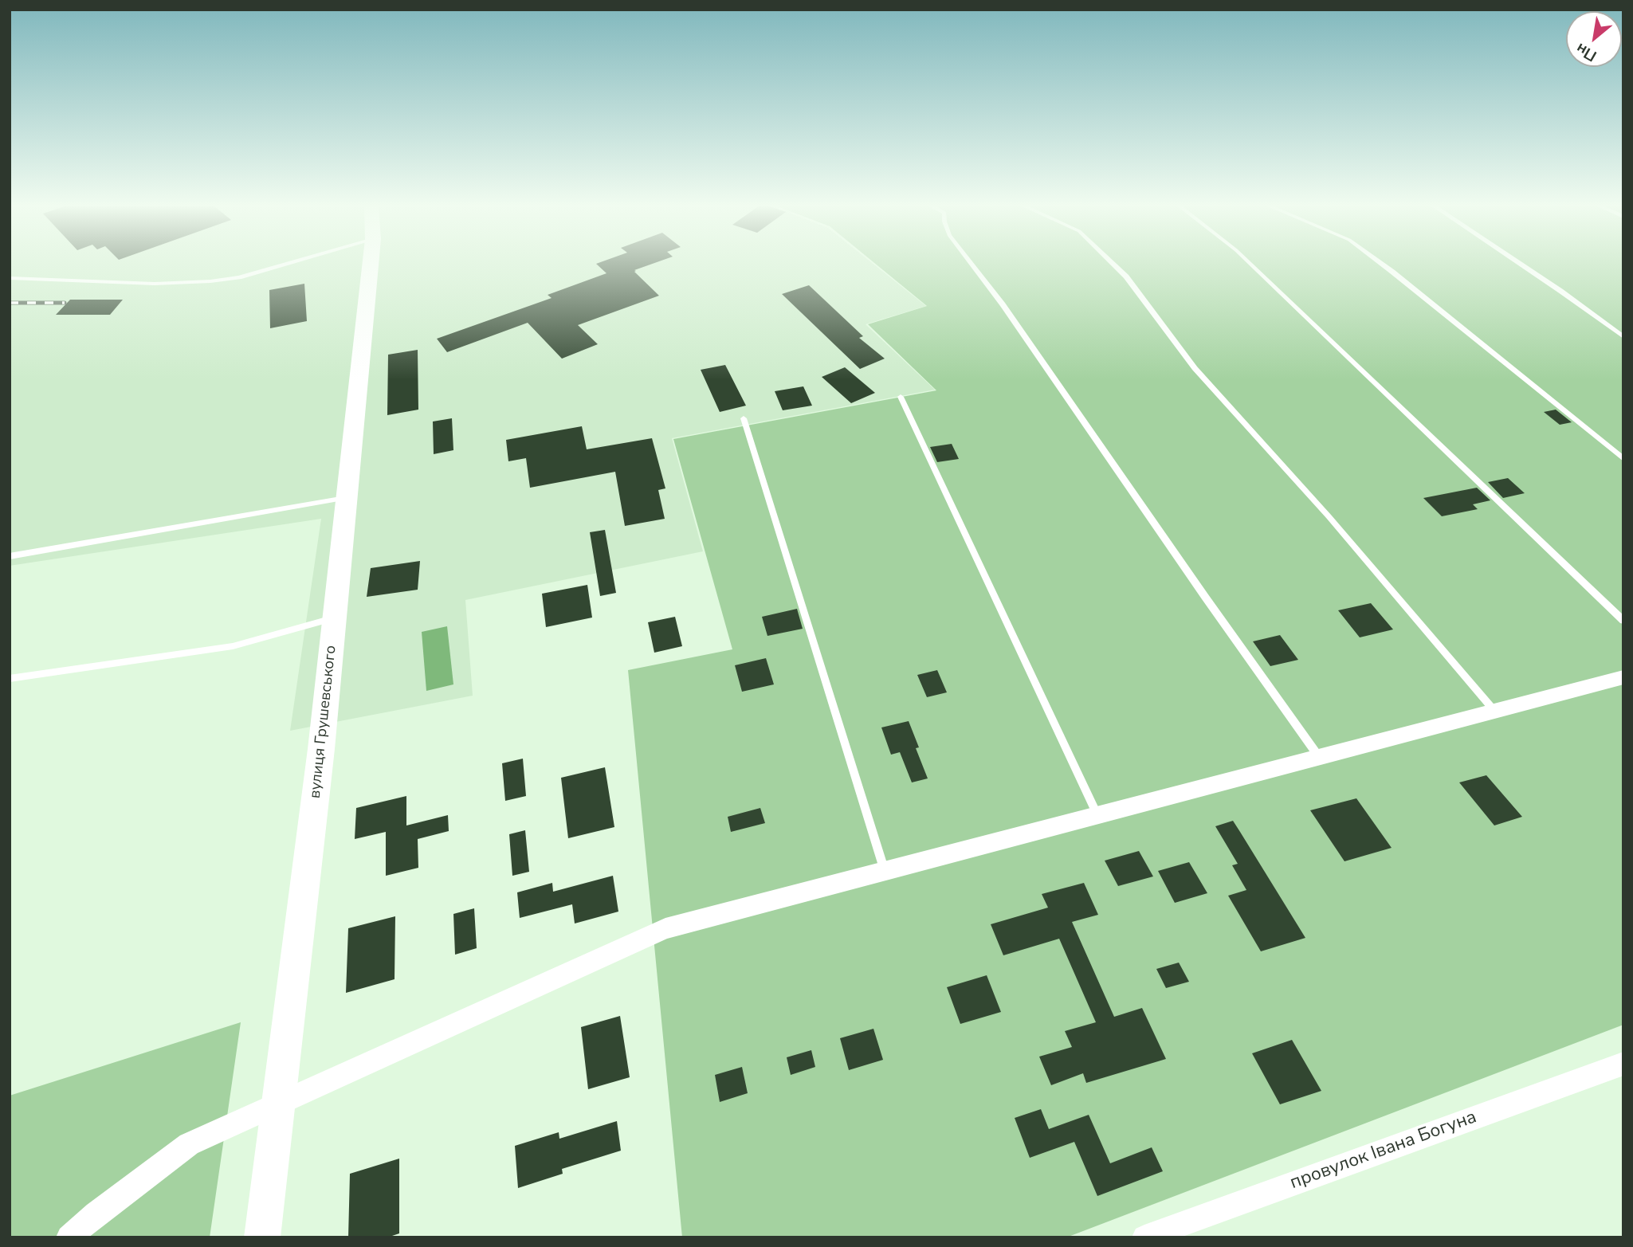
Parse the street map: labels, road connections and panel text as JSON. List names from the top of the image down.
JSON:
{
  "streets": {
    "street": ["вулиця Грушевського", "провулок Івана Богуна"]
  },
  "north": "bottom left"
}
